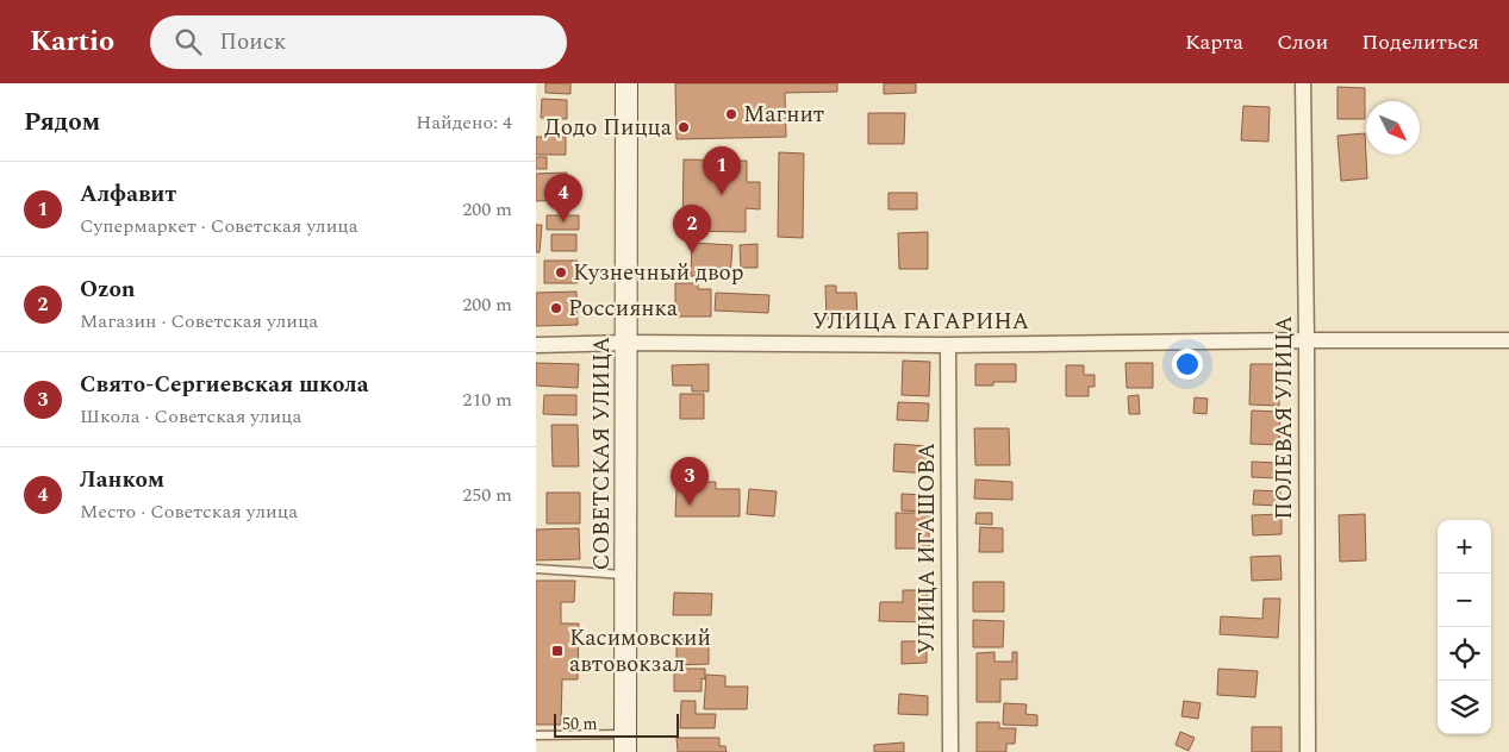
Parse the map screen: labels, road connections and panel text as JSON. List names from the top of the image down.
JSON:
{
  "streets": {
    "main road": ["СОВЕТСКАЯ УЛИЦА"],
    "street": ["УЛИЦА ГАГАРИНА", "ПОЛЕВАЯ УЛИЦА", "УЛИЦА ИГАШОВА"]
  },
  "crossings": [
    ["УЛИЦА ГАГАРИНА", "ПОЛЕВАЯ УЛИЦА"],
    ["УЛИЦА ГАГАРИНА", "СОВЕТСКАЯ УЛИЦА"],
    ["УЛИЦА ГАГАРИНА", "УЛИЦА ИГАШОВА"]
  ],
  "places": {
    "other": [
      "Магнит",
      "Додо Пицца",
      "Кузнечный двор",
      "Россиянка"
    ],
    "transit": ["Касимовский автовокзал"]
  },
  "scale_bar": "50 m",
  "north": "bottom right",
  "page": {
    "header": "Kartio",
    "search": "Поиск",
    "nav": ["Карта", "Слои", "Поделиться"],
    "heading": ["Рядом", "Найдено: 4"],
    "pins": [
      "1",
      "4",
      "2",
      "3"
    ],
    "list": [
      {
        "mark": "1",
        "name": "Алфавит",
        "note": "Супермаркет · Советская улица",
        "value": "200 m"
      },
      {
        "mark": "2",
        "name": "Ozon",
        "note": "Магазин · Советская улица",
        "value": "200 m"
      },
      {
        "mark": "3",
        "name": "Свято-Сергиевская школа",
        "note": "Школа · Советская улица",
        "value": "210 m"
      },
      {
        "mark": "4",
        "name": "Ланком",
        "note": "Место · Советская улица",
        "value": "250 m"
      }
    ],
    "map_buttons": ["+", "−"],
    "scale": "50 m"
  }
}
